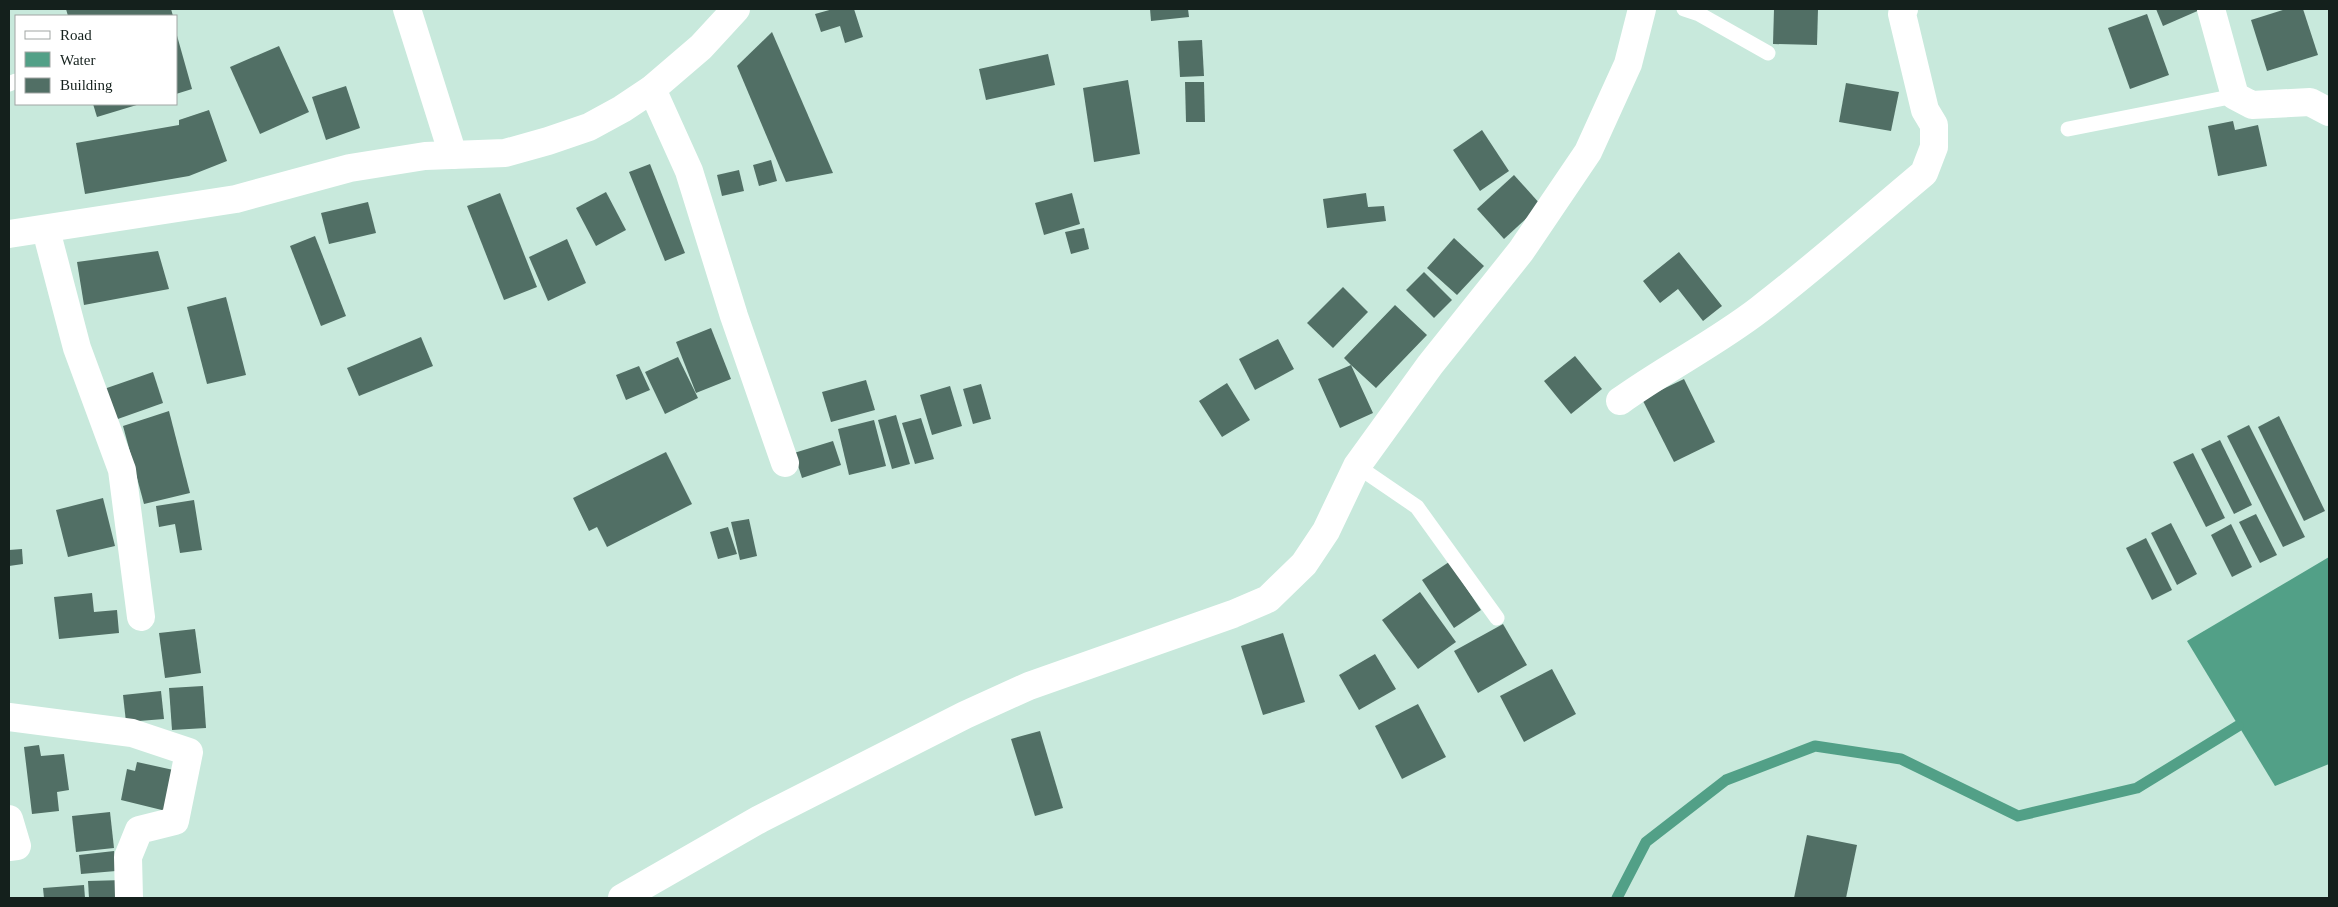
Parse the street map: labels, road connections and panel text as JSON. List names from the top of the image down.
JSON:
{
  "legend": ["Road", "Water", "Building"]
}
